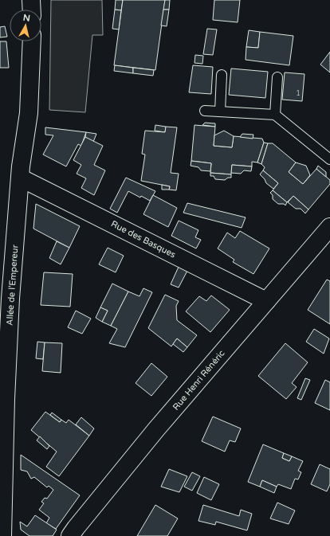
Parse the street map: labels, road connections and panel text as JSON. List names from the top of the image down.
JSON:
{
  "streets": {
    "street": ["Rue des Basques", "Allée de l'Empereur", "Rue Henri Rénéric"]
  },
  "crossings": [
    ["Rue des Basques", "Allée de l'Empereur"],
    ["Rue des Basques", "Rue Henri Rénéric"]
  ],
  "house_numbers": ["1"],
  "north": "top"
}
